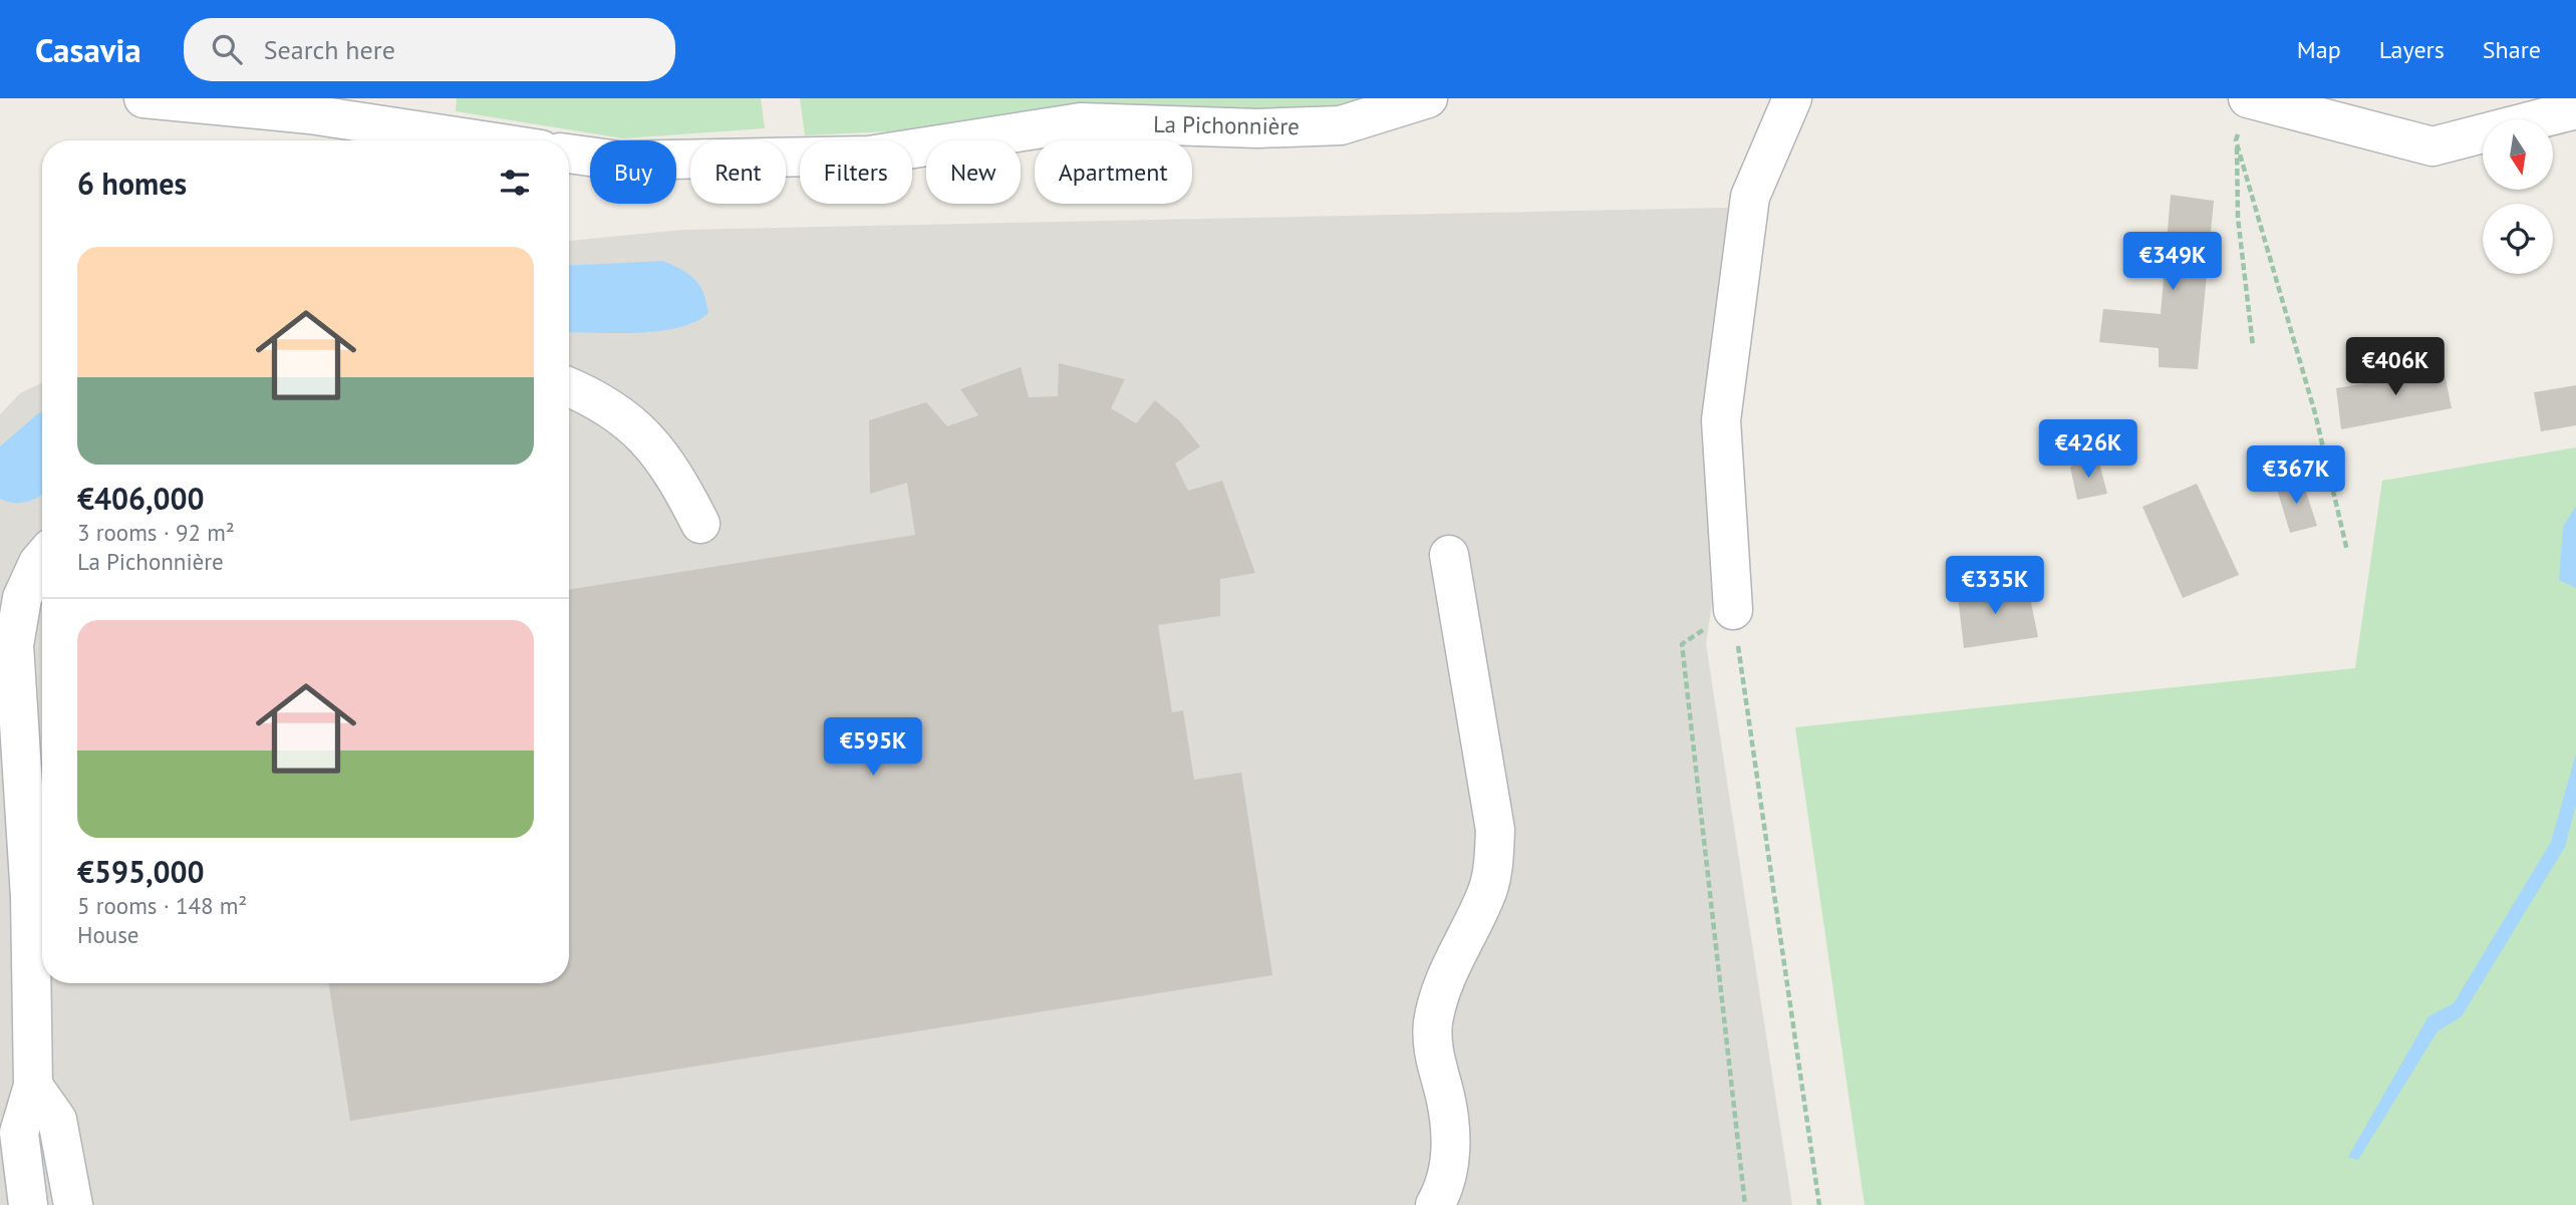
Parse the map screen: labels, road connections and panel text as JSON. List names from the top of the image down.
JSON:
{
  "streets": {
    "street": ["La Pichonnière"]
  },
  "north": "bottom",
  "page": {
    "header": "Casavia",
    "search": "Search here",
    "nav": ["Map", "Layers", "Share"],
    "chip": [
      "Buy",
      "Rent",
      "Filters",
      "New",
      "Apartment"
    ],
    "heading": "6 homes",
    "list": [
      {
        "name": "€406,000",
        "note": "3 rooms · 92 m² · La Pichonnière"
      },
      {
        "name": "€595,000",
        "note": "5 rooms · 148 m² · House"
      }
    ],
    "price": [
      "€349K",
      "€406K",
      "€426K",
      "€367K",
      "€335K",
      "€595K"
    ]
  }
}
